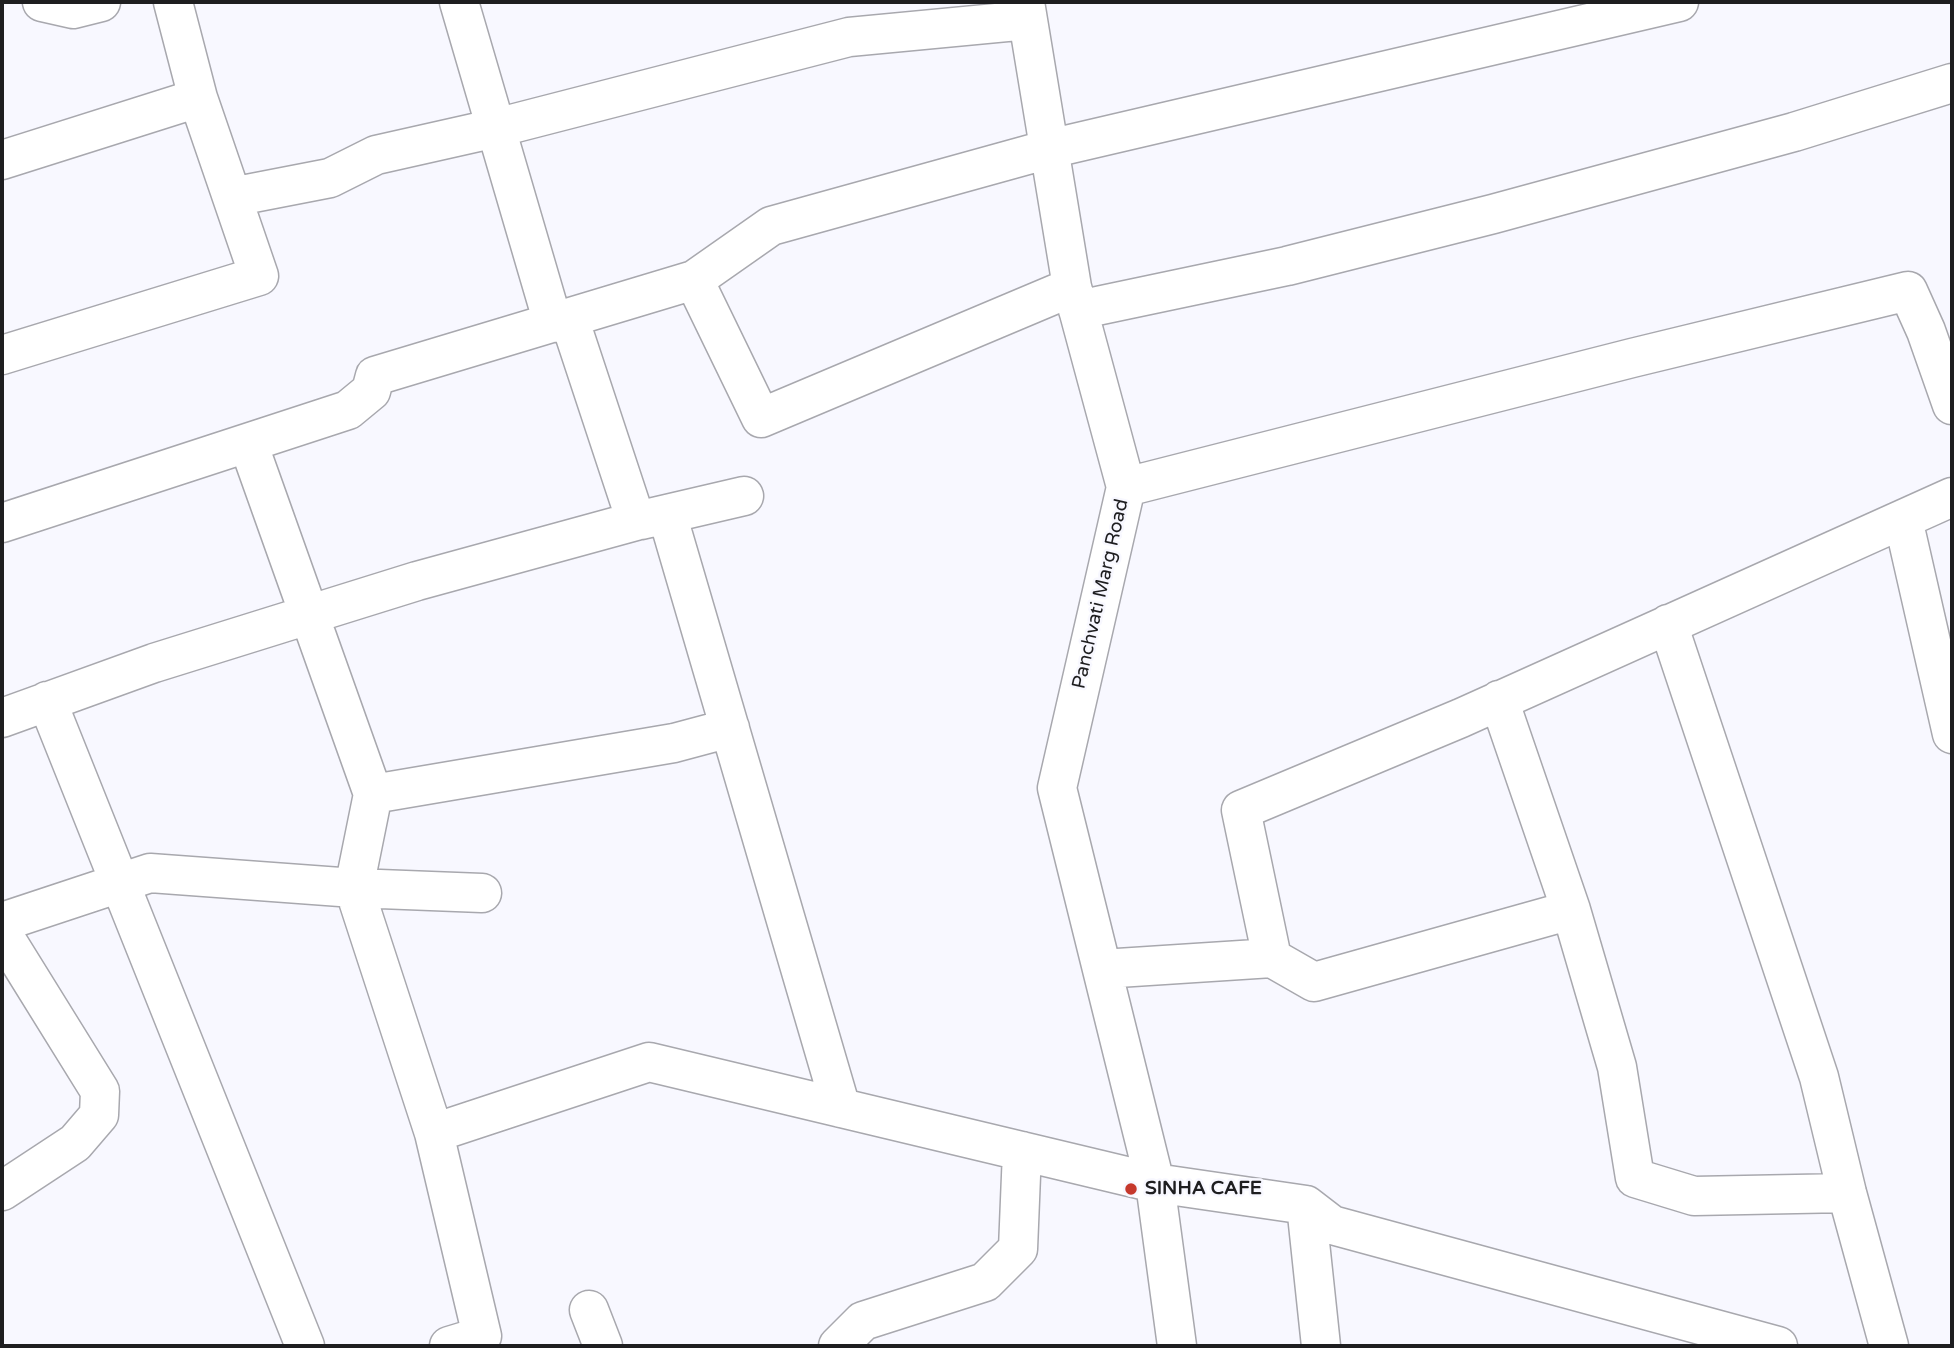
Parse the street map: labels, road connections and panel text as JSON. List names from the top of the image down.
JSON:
{
  "streets": {
    "street": ["Panchvati Marg Road"]
  },
  "places": ["SINHA CAFE"]
}
